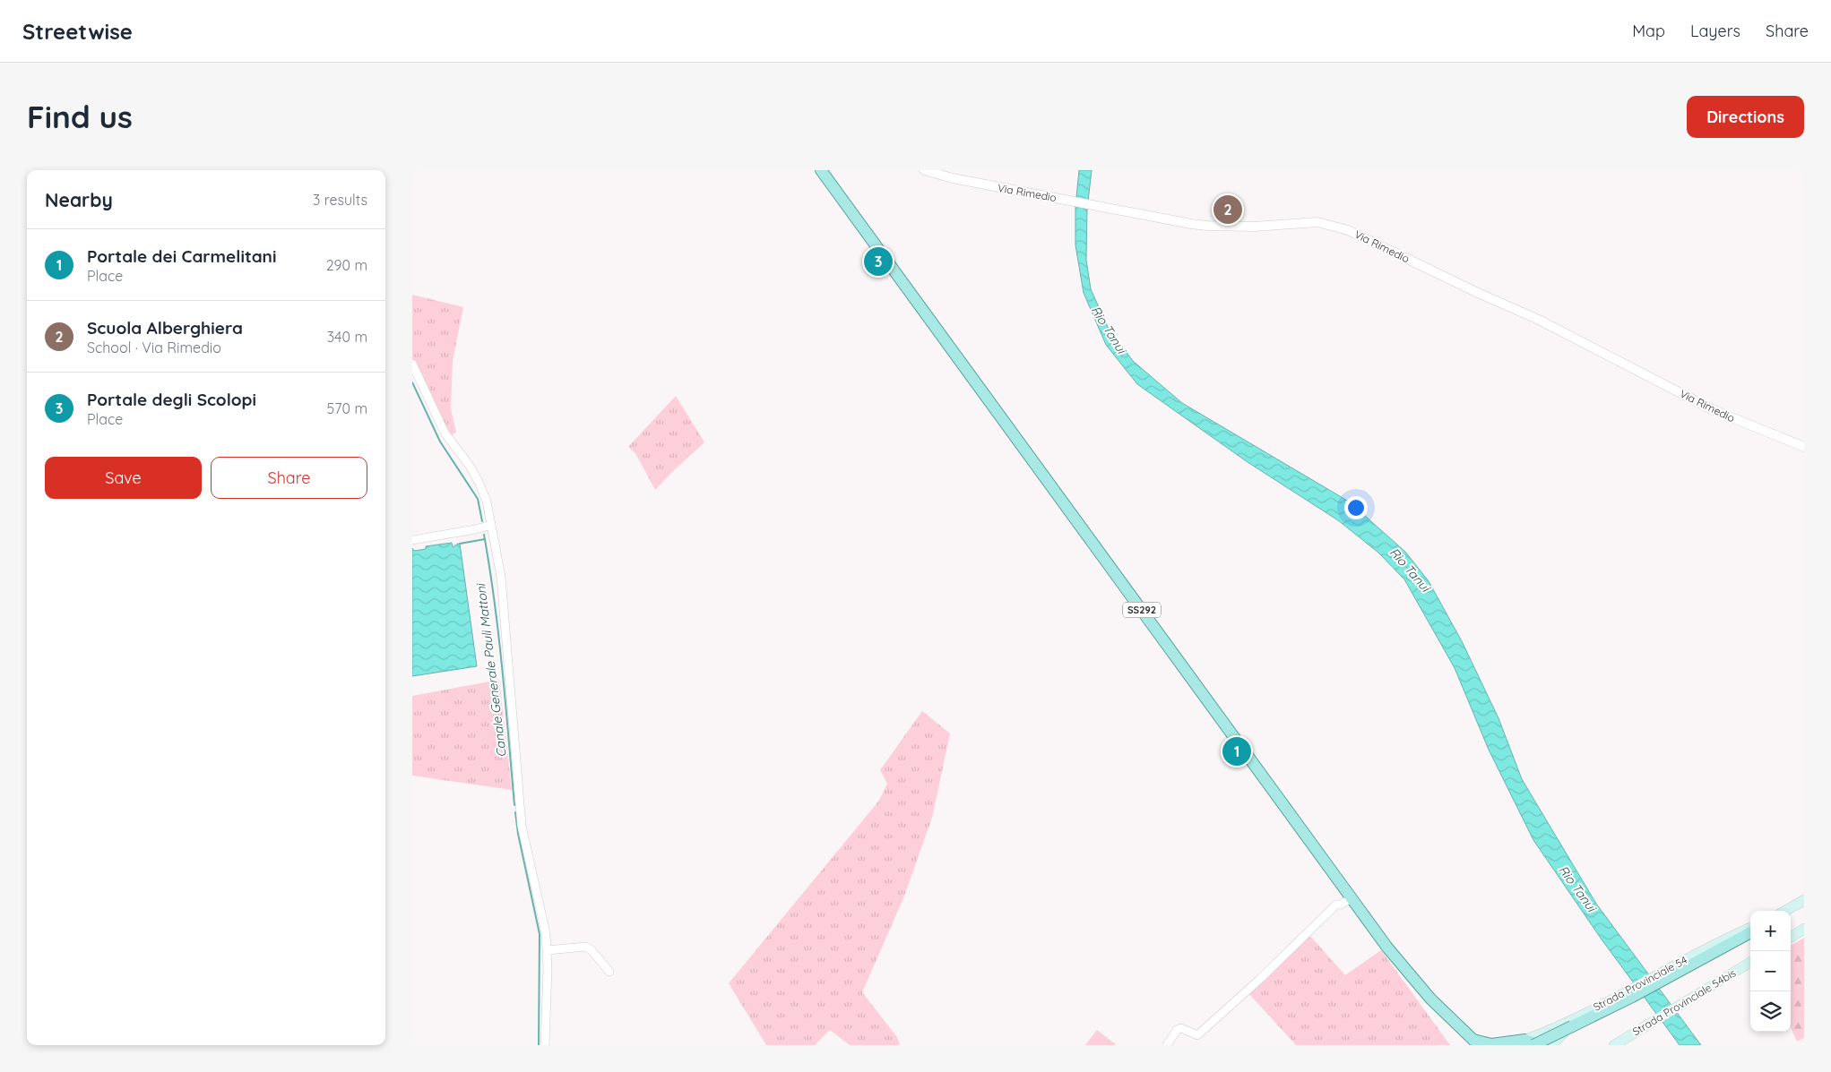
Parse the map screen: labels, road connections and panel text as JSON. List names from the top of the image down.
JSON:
{
  "streets": {
    "main road": ["SS292", "Strada Provinciale 54", "Strada Provinciale 54bis"],
    "street": ["Via Rimedio"]
  },
  "crossings": [
    ["SS292", "Strada Provinciale 54"]
  ],
  "water": ["Rio Tanui", "Canale Generale Pauli Mattoni"],
  "page": {
    "header": "Streetwise",
    "nav": ["Map", "Layers", "Share"],
    "buttons": [
      "Directions",
      ["Save", "Share"]
    ],
    "title": "Find us",
    "heading": ["Nearby", "3 results"],
    "pins": ["2", "3", "1"],
    "list": [
      {
        "mark": "1",
        "name": "Portale dei Carmelitani",
        "note": "Place",
        "value": "290 m"
      },
      {
        "mark": "2",
        "name": "Scuola Alberghiera",
        "note": "School · Via Rimedio",
        "value": "340 m"
      },
      {
        "mark": "3",
        "name": "Portale degli Scolopi",
        "note": "Place",
        "value": "570 m"
      }
    ],
    "map_buttons": ["+", "−"]
  }
}
